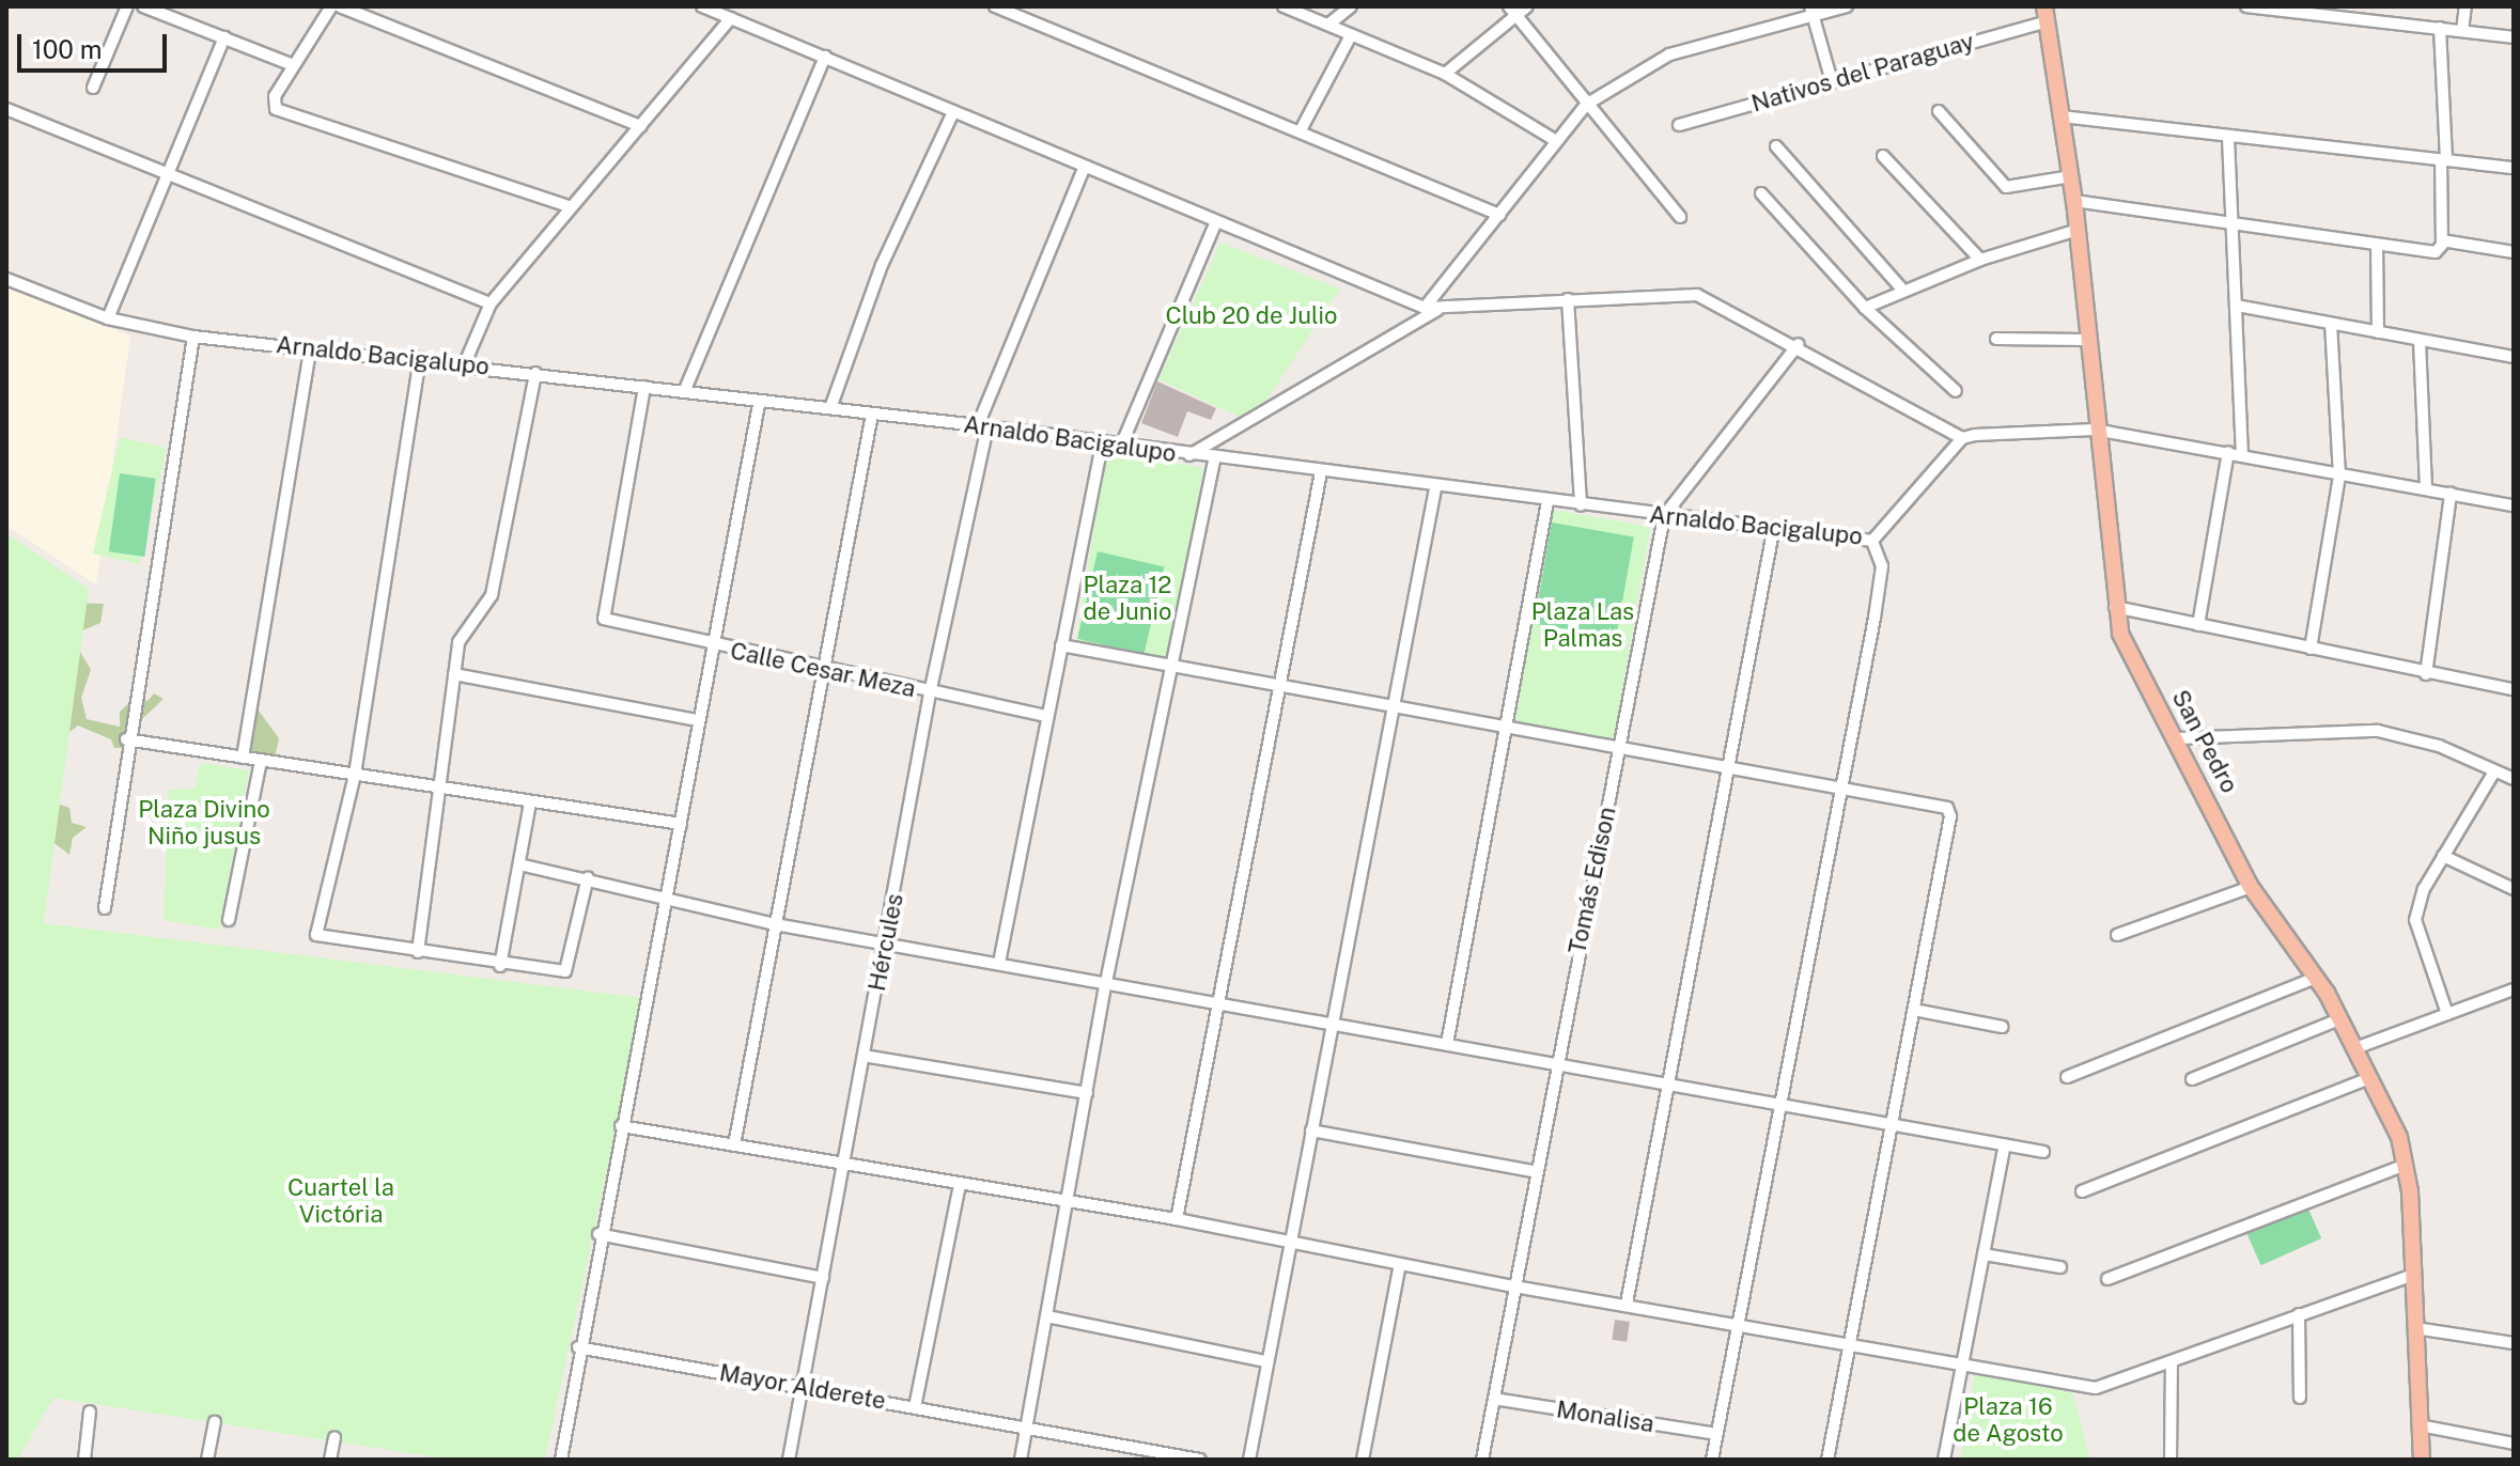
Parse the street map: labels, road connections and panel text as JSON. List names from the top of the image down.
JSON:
{
  "streets": {
    "main road": ["San Pedro"],
    "street": [
      "Nativos del Paraguay",
      "Arnaldo Bacigalupo",
      "Calle Cesar Meza",
      "Tomás Edison",
      "Hércules",
      "Mayor Alderete",
      "Monalisa"
    ]
  },
  "crossings": [
    ["Nativos del Paraguay", "San Pedro"],
    ["Arnaldo Bacigalupo", "Calle Cesar Meza"],
    ["Arnaldo Bacigalupo", "Tomás Edison"],
    ["Arnaldo Bacigalupo", "Hércules"],
    ["Calle Cesar Meza", "Hércules"],
    ["Tomás Edison", "Monalisa"],
    ["Hércules", "Mayor Alderete"]
  ],
  "parks": [
    "Club 20 de Julio",
    "Plaza 12 de Junio",
    "Plaza Las Palmas",
    "Plaza Divino Niño jusus",
    "Cuartel la Victória",
    "Plaza 16 de Agosto"
  ],
  "scale_bar": "100 m"
}
